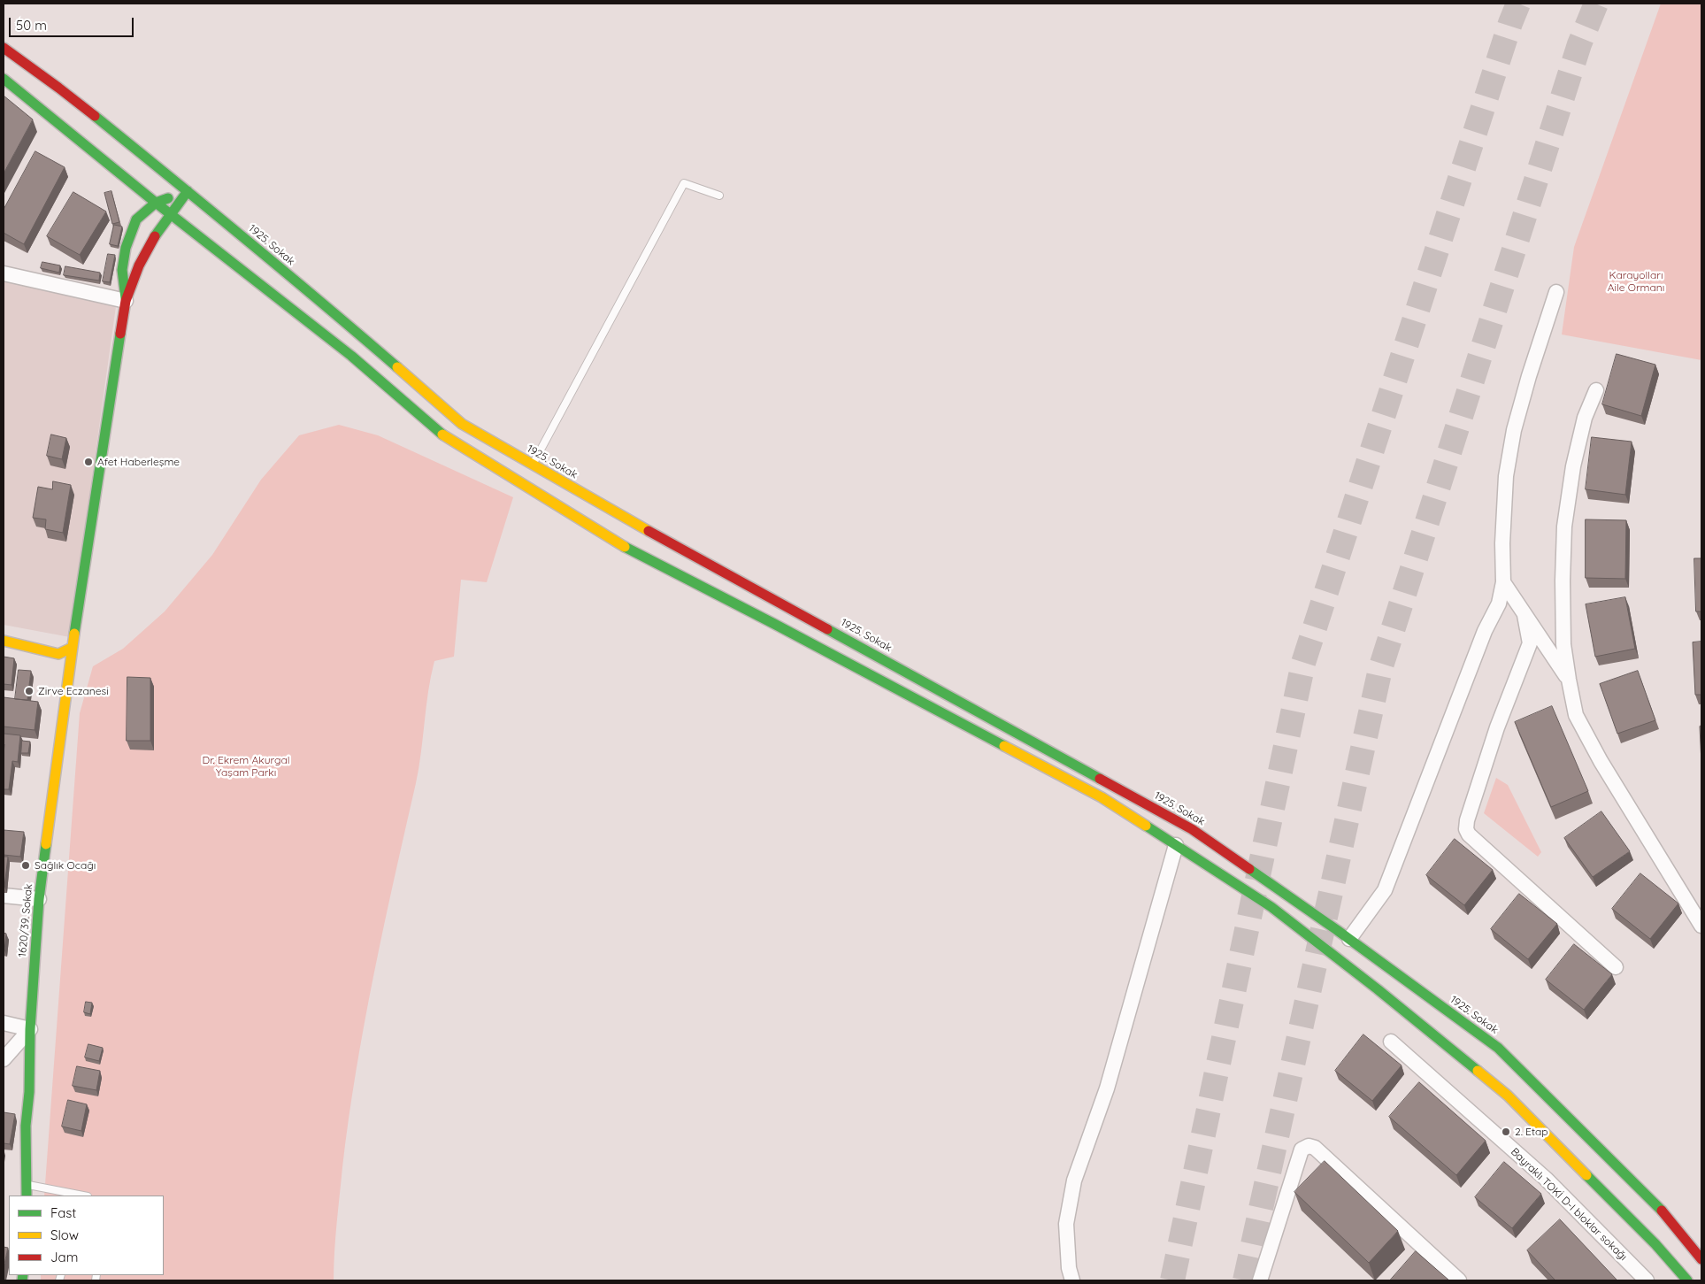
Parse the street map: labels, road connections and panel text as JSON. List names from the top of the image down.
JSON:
{
  "streets": {
    "main road": ["1925. Sokak", "1620/39. Sokak"],
    "street": ["Bayraklı TOKİ D-I bloklar sokağı"]
  },
  "parks": ["Karayolları Aile Ormanı", "Dr. Ekrem Akurgal Yaşam Parkı"],
  "places": [
    "Afet Haberleşme",
    "Zirve Eczanesi",
    "Sağlık Ocağı",
    "2. Etap"
  ],
  "legend": ["Fast", "Slow", "Jam"],
  "scale_bar": "50 m"
}
